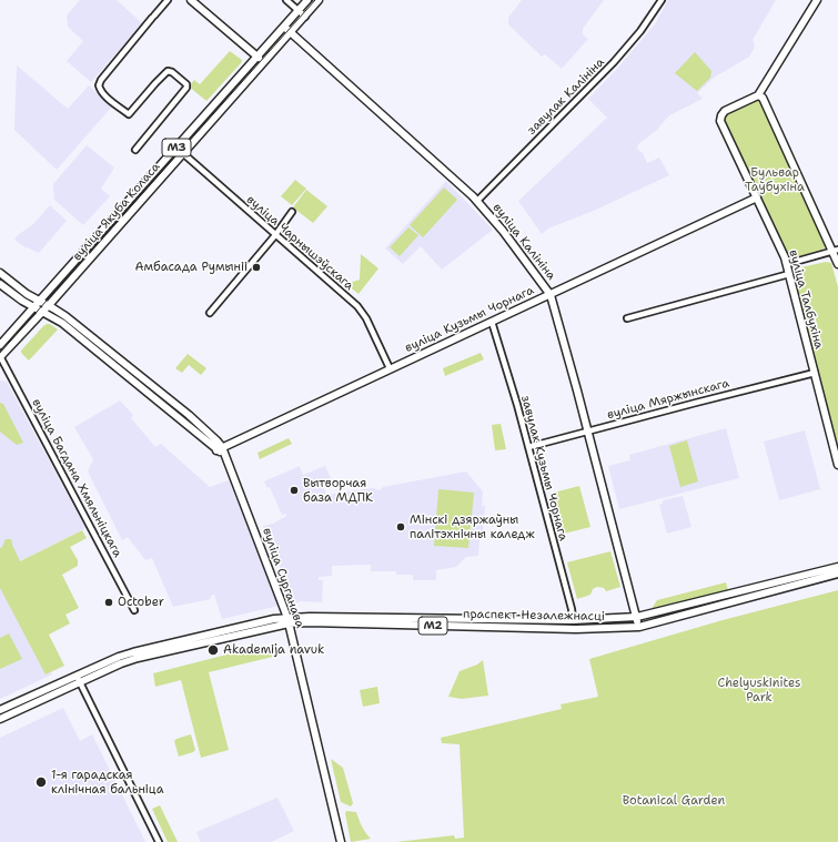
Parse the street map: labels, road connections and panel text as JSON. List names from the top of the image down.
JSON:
{
  "streets": {
    "main road": [
      "М3",
      "вуліца Якуба Коласа",
      "вуліца Калініна",
      "вуліца Талбухіна",
      "вуліца Кузьмы Чорнага",
      "вуліца Сурганава",
      "праспект Незалежнасці",
      "М2"
    ],
    "street": [
      "завулак Калініна",
      "вуліца Чарнышэўскага",
      "вуліца Мяржынскага",
      "завулак Кузьмы Чорнага",
      "вуліца Багдана Хмяльніцкага"
    ]
  },
  "crossings": [
    ["завулак Калініна", "вуліца Калініна"],
    ["вуліца Якуба Коласа", "вуліца Калініна"],
    ["вуліца Якуба Коласа", "вуліца Чарнышэўскага"],
    ["вуліца Якуба Коласа", "вуліца Багдана Хмяльніцкага"],
    ["вуліца Якуба Коласа", "вуліца Сурганава"],
    ["вуліца Калініна", "вуліца Кузьмы Чорнага"],
    ["вуліца Калініна", "вуліца Мяржынскага"],
    ["вуліца Калініна", "праспект Незалежнасці"],
    ["вуліца Чарнышэўскага", "вуліца Кузьмы Чорнага"],
    ["вуліца Талбухіна", "вуліца Кузьмы Чорнага"],
    ["вуліца Талбухіна", "вуліца Мяржынскага"],
    ["вуліца Кузьмы Чорнага", "завулак Кузьмы Чорнага"],
    ["вуліца Кузьмы Чорнага", "вуліца Сурганава"],
    ["вуліца Мяржынскага", "завулак Кузьмы Чорнага"],
    ["завулак Кузьмы Чорнага", "праспект Незалежнасці"],
    ["вуліца Сурганава", "праспект Незалежнасці"]
  ],
  "parks": ["Бульвар Таўбухіна", "Chelyuskinites Park", "Botanical Garden"],
  "places": [
    "Амбасада Румыніі",
    "Вытворчая база МДПК",
    "Мінскі дзяржаўны палітэхнічны каледж",
    "October",
    "Akademija navuk",
    "1-я гарадская клінічная бальніца"
  ]
}
